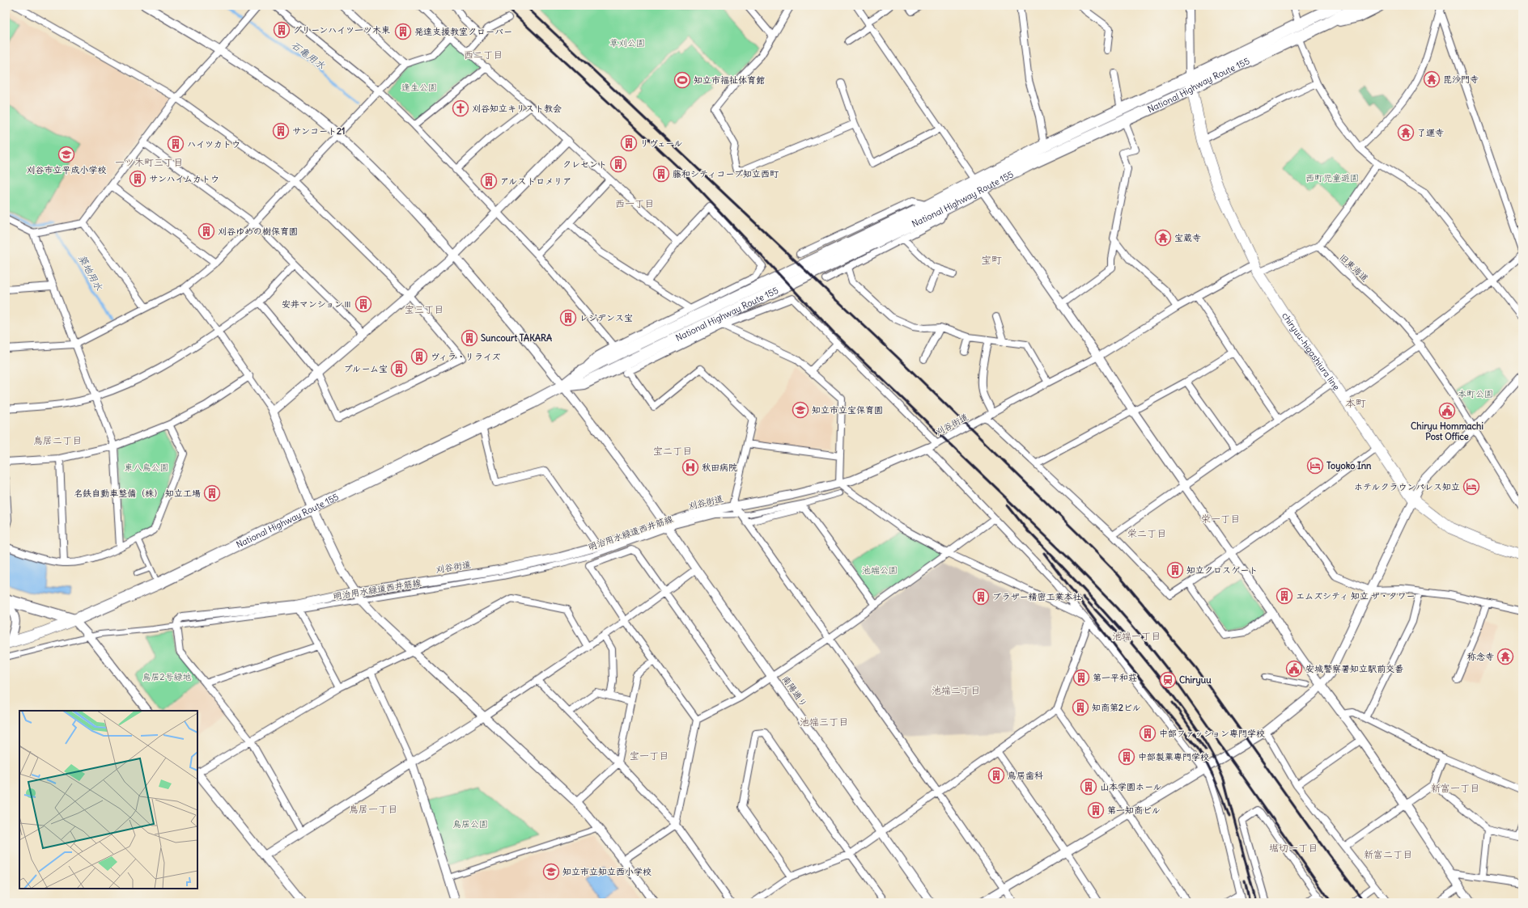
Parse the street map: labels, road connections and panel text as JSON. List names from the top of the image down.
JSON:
{
  "streets": {
    "highway": ["National Highway Route 155"],
    "main road": ["chiryuu-higashiura line"],
    "street": [
      "旧東海道",
      "刈谷街道",
      "明治用水緑道西井筋線",
      "南陽通り"
    ]
  },
  "crossings": [
    ["National Highway Route 155", "chiryuu-higashiura line"],
    ["National Highway Route 155", "南陽通り"],
    ["旧東海道", "刈谷街道"],
    ["chiryuu-higashiura line", "刈谷街道"],
    ["刈谷街道", "明治用水緑道西井筋線"],
    ["刈谷街道", "南陽通り"],
    ["明治用水緑道西井筋線", "南陽通り"]
  ],
  "districts": [
    "西二丁目",
    "一ツ木町三丁目",
    "西一丁目",
    "宝町",
    "宝三丁目",
    "本町",
    "鳥居二丁目",
    "宝二丁目",
    "栄一丁目",
    "栄二丁目",
    "池端一丁目",
    "池端二丁目",
    "池端三丁目",
    "宝一丁目",
    "新富一丁目",
    "鳥居一丁目",
    "堀切一丁目",
    "新富二丁目"
  ],
  "water": ["石亀用水", "築地用水"],
  "parks": [
    "草刈公園",
    "逢生公園",
    "西町児童遊園",
    "本町公園",
    "東八鳥公園",
    "池端公園",
    "鳥居2号緑地",
    "鳥居公園"
  ],
  "places": {
    "building": [
      "グリーンハイツ一ツ木東",
      "発達支援教室クローバー",
      "サンコート21",
      "リヴェール",
      "ハイツカトウ",
      "クレセント",
      "藤和シティコープ知立西町",
      "サンハイムカトウ",
      "アルストロメリア",
      "刈谷ゆめの樹保育園",
      "安井マンションⅢ",
      "レジデンス宝",
      "Suncourt TAKARA",
      "ヴィラ・リライズ",
      "プルーム宝",
      "名鉄自動車整備（株） 知立工場",
      "知立クロスゲート",
      "エムズシティ 知立 ザ・タワー",
      "ブラザー精密工業本社",
      "第一平和荘",
      "知商第2ビル",
      "中部ファッション専門学校",
      "中部製菓専門学校",
      "鳥居歯科",
      "山本学園ホール",
      "第一知商ビル"
    ],
    "temple": [
      "毘沙門寺",
      "了運寺",
      "宝蔵寺",
      "称念寺"
    ],
    "sports": ["知立市福祉体育館"],
    "church": ["刈谷知立キリスト教会"],
    "school or university": ["刈谷市立平成小学校", "知立市立宝保育園", "知立市立知立西小学校"],
    "public building": ["Chiryu Hommachi Post Office", "安城警察署知立駅前交番"],
    "hotel": ["Toyoko Inn", "ホテルクラウンパレス知立"],
    "hospital": ["秋田病院"],
    "station": ["Chiryuu"]
  }
}
